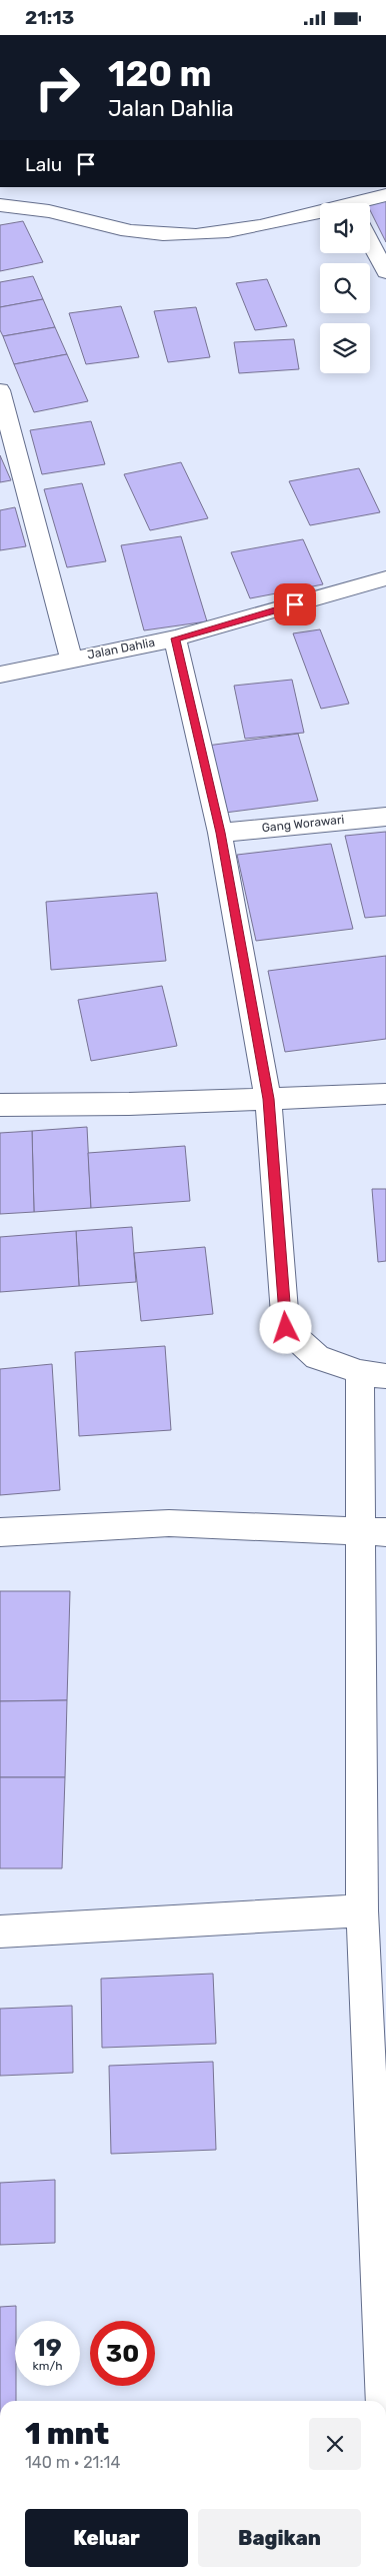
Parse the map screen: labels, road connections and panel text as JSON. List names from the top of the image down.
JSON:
{
  "streets": {
    "street": ["Jalan Dahlia", "Gang Worawari"]
  },
  "page": {
    "status": "21:13",
    "turn": ["120 m", "Jalan Dahlia"],
    "then": "Lalu",
    "speed": "19 km/h",
    "limit": "30",
    "heading": ["1 mnt", "140 m · 21:14"],
    "buttons": ["Keluar", "Bagikan"]
  }
}
